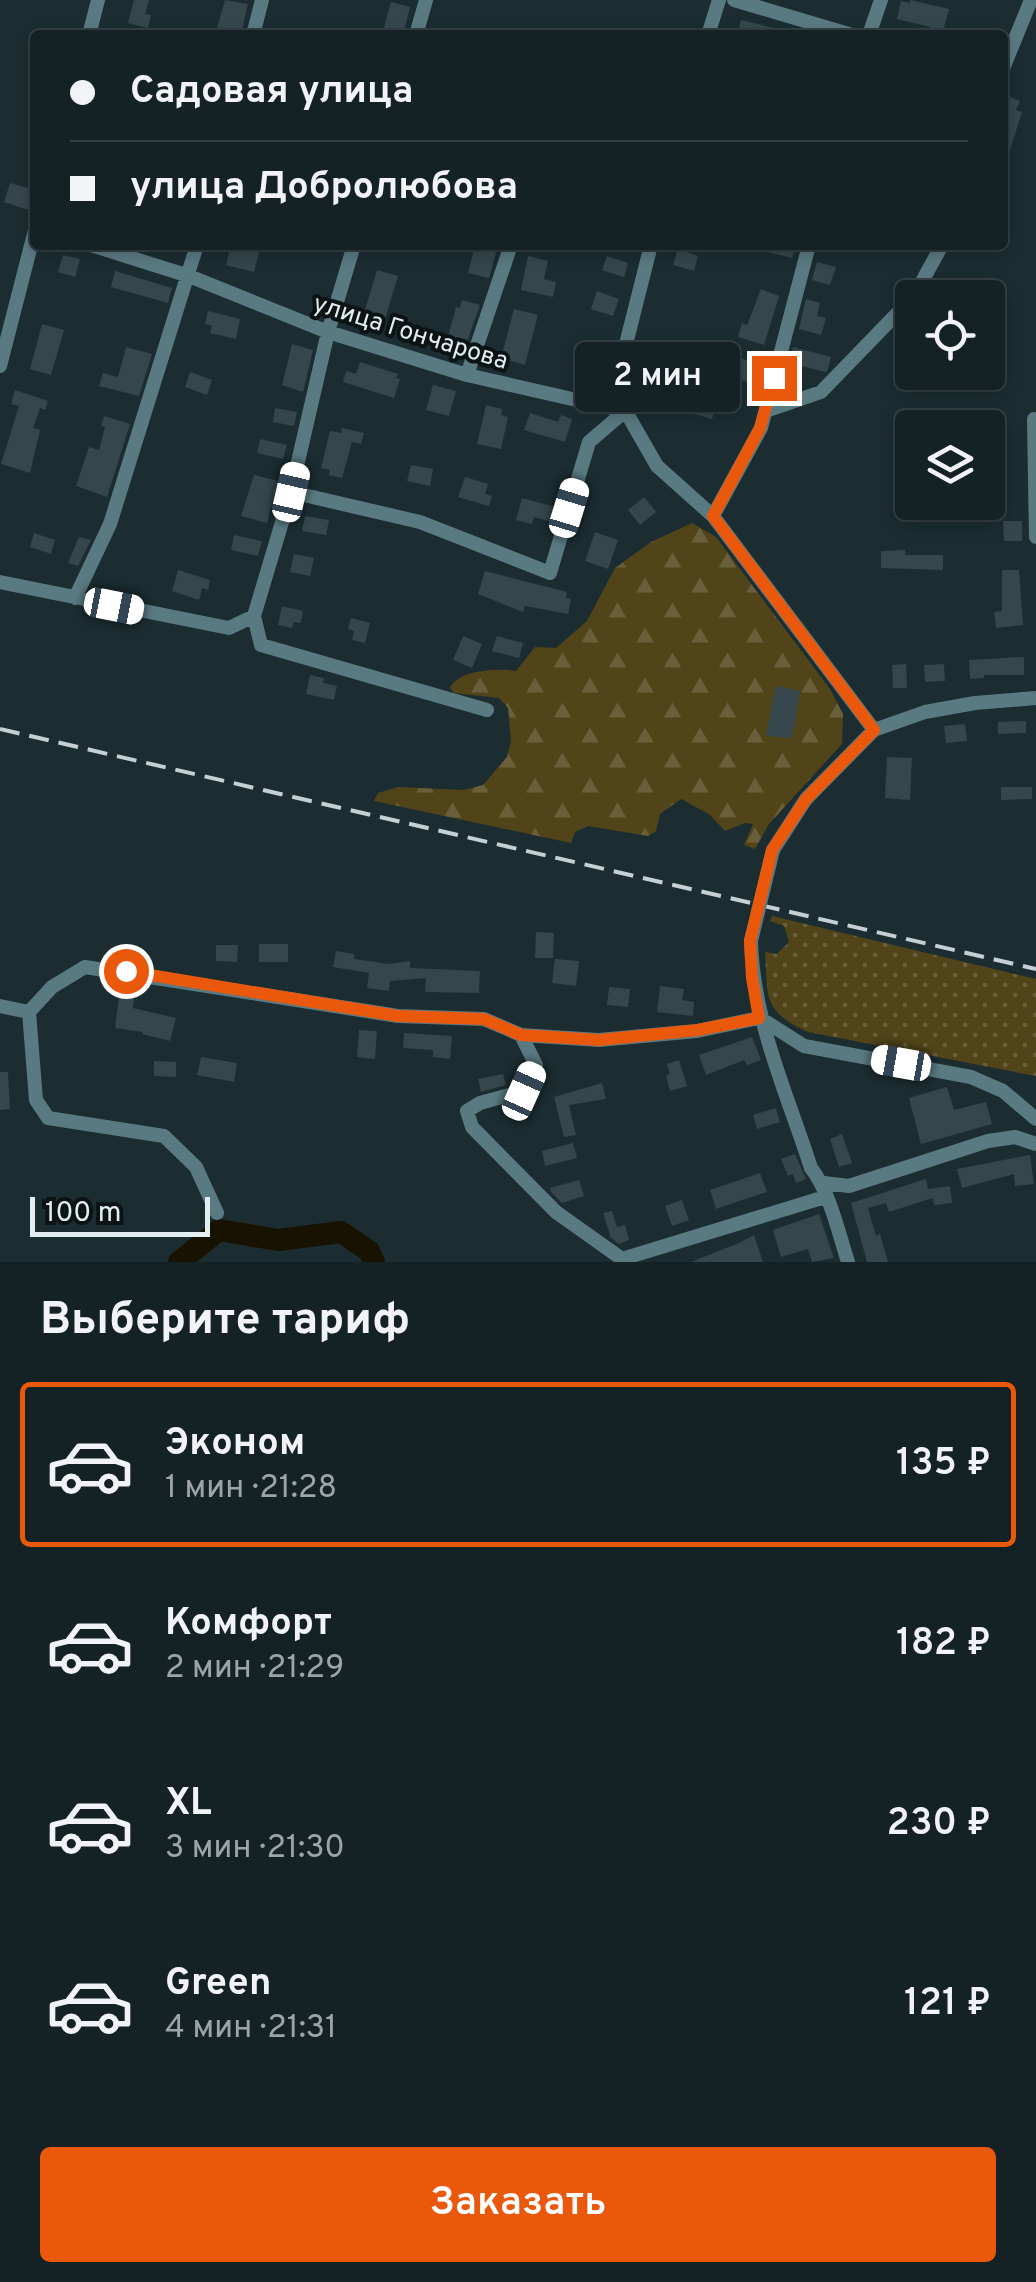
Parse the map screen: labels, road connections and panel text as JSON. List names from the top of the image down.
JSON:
{
  "streets": {
    "street": ["улица Гончарова"]
  },
  "scale_bar": "100 m",
  "page": {
    "banner": ["Садовая улица", "улица Добролюбова"],
    "bubble": "2 мин",
    "scale": "100 m",
    "heading": "Выберите тариф",
    "list": [
      {
        "name": "Эконом",
        "note": "1 мин · 21:28",
        "value": "135 ₽"
      },
      {
        "name": "Комфорт",
        "note": "2 мин · 21:29",
        "value": "182 ₽"
      },
      {
        "name": "XL",
        "note": "3 мин · 21:30",
        "value": "230 ₽"
      },
      {
        "name": "Green",
        "note": "4 мин · 21:31",
        "value": "121 ₽"
      }
    ],
    "buttons": "Заказать"
  }
}
